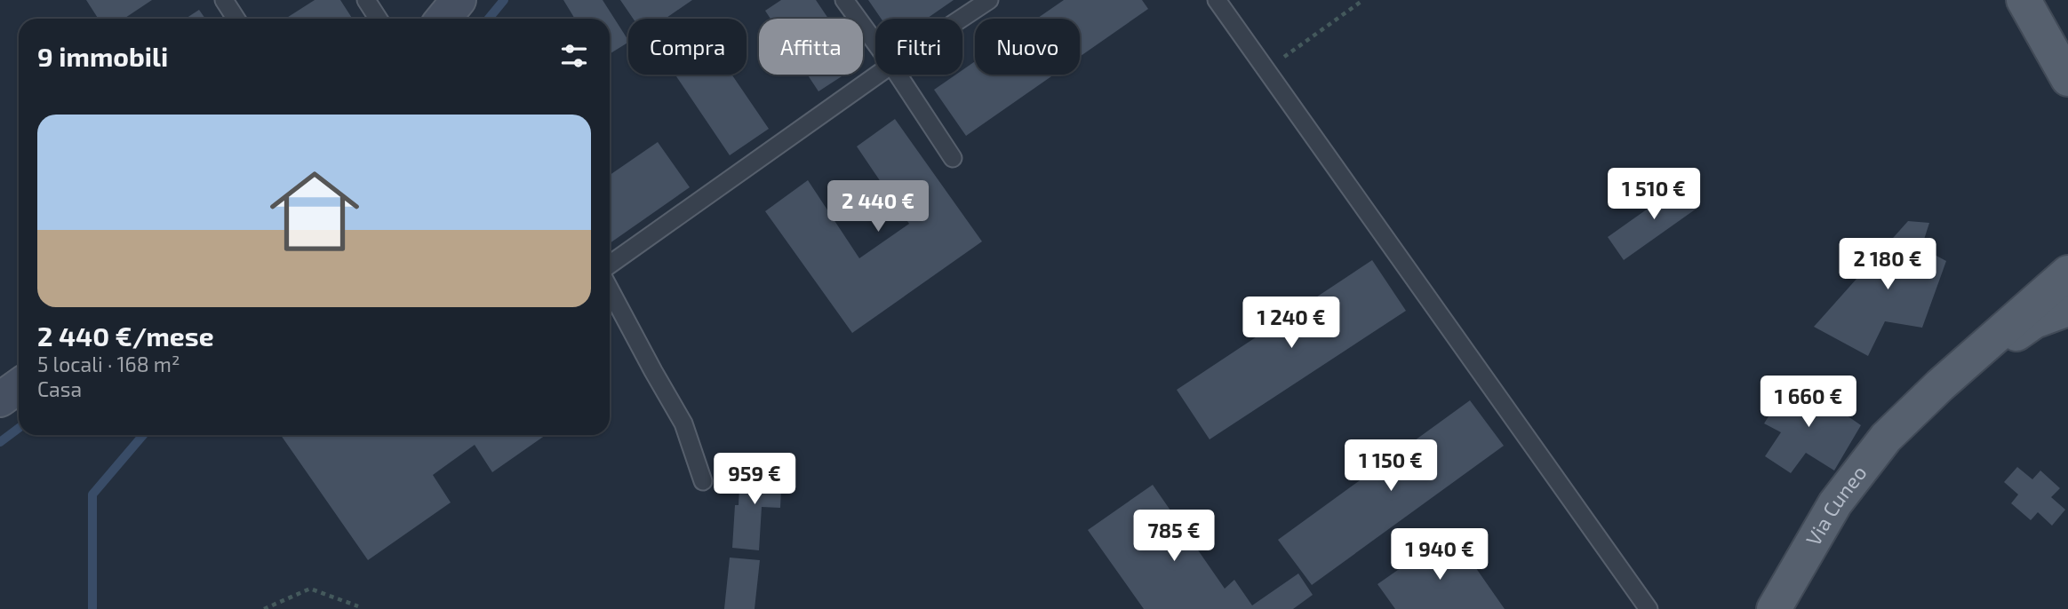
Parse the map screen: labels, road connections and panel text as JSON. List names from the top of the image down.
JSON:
{
  "streets": {
    "main road": ["Via Cuneo"]
  },
  "page": {
    "chip": [
      "Compra",
      "Affitta",
      "Filtri",
      "Nuovo"
    ],
    "heading": "9 immobili",
    "list": [
      {
        "name": "2 440 €/mese",
        "note": "5 locali · 168 m² · Casa"
      }
    ],
    "price": [
      "1 510 €",
      "2 440 €",
      "2 180 €",
      "1 240 €",
      "1 660 €",
      "1 150 €",
      "959 €",
      "785 €",
      "1 940 €"
    ]
  }
}
